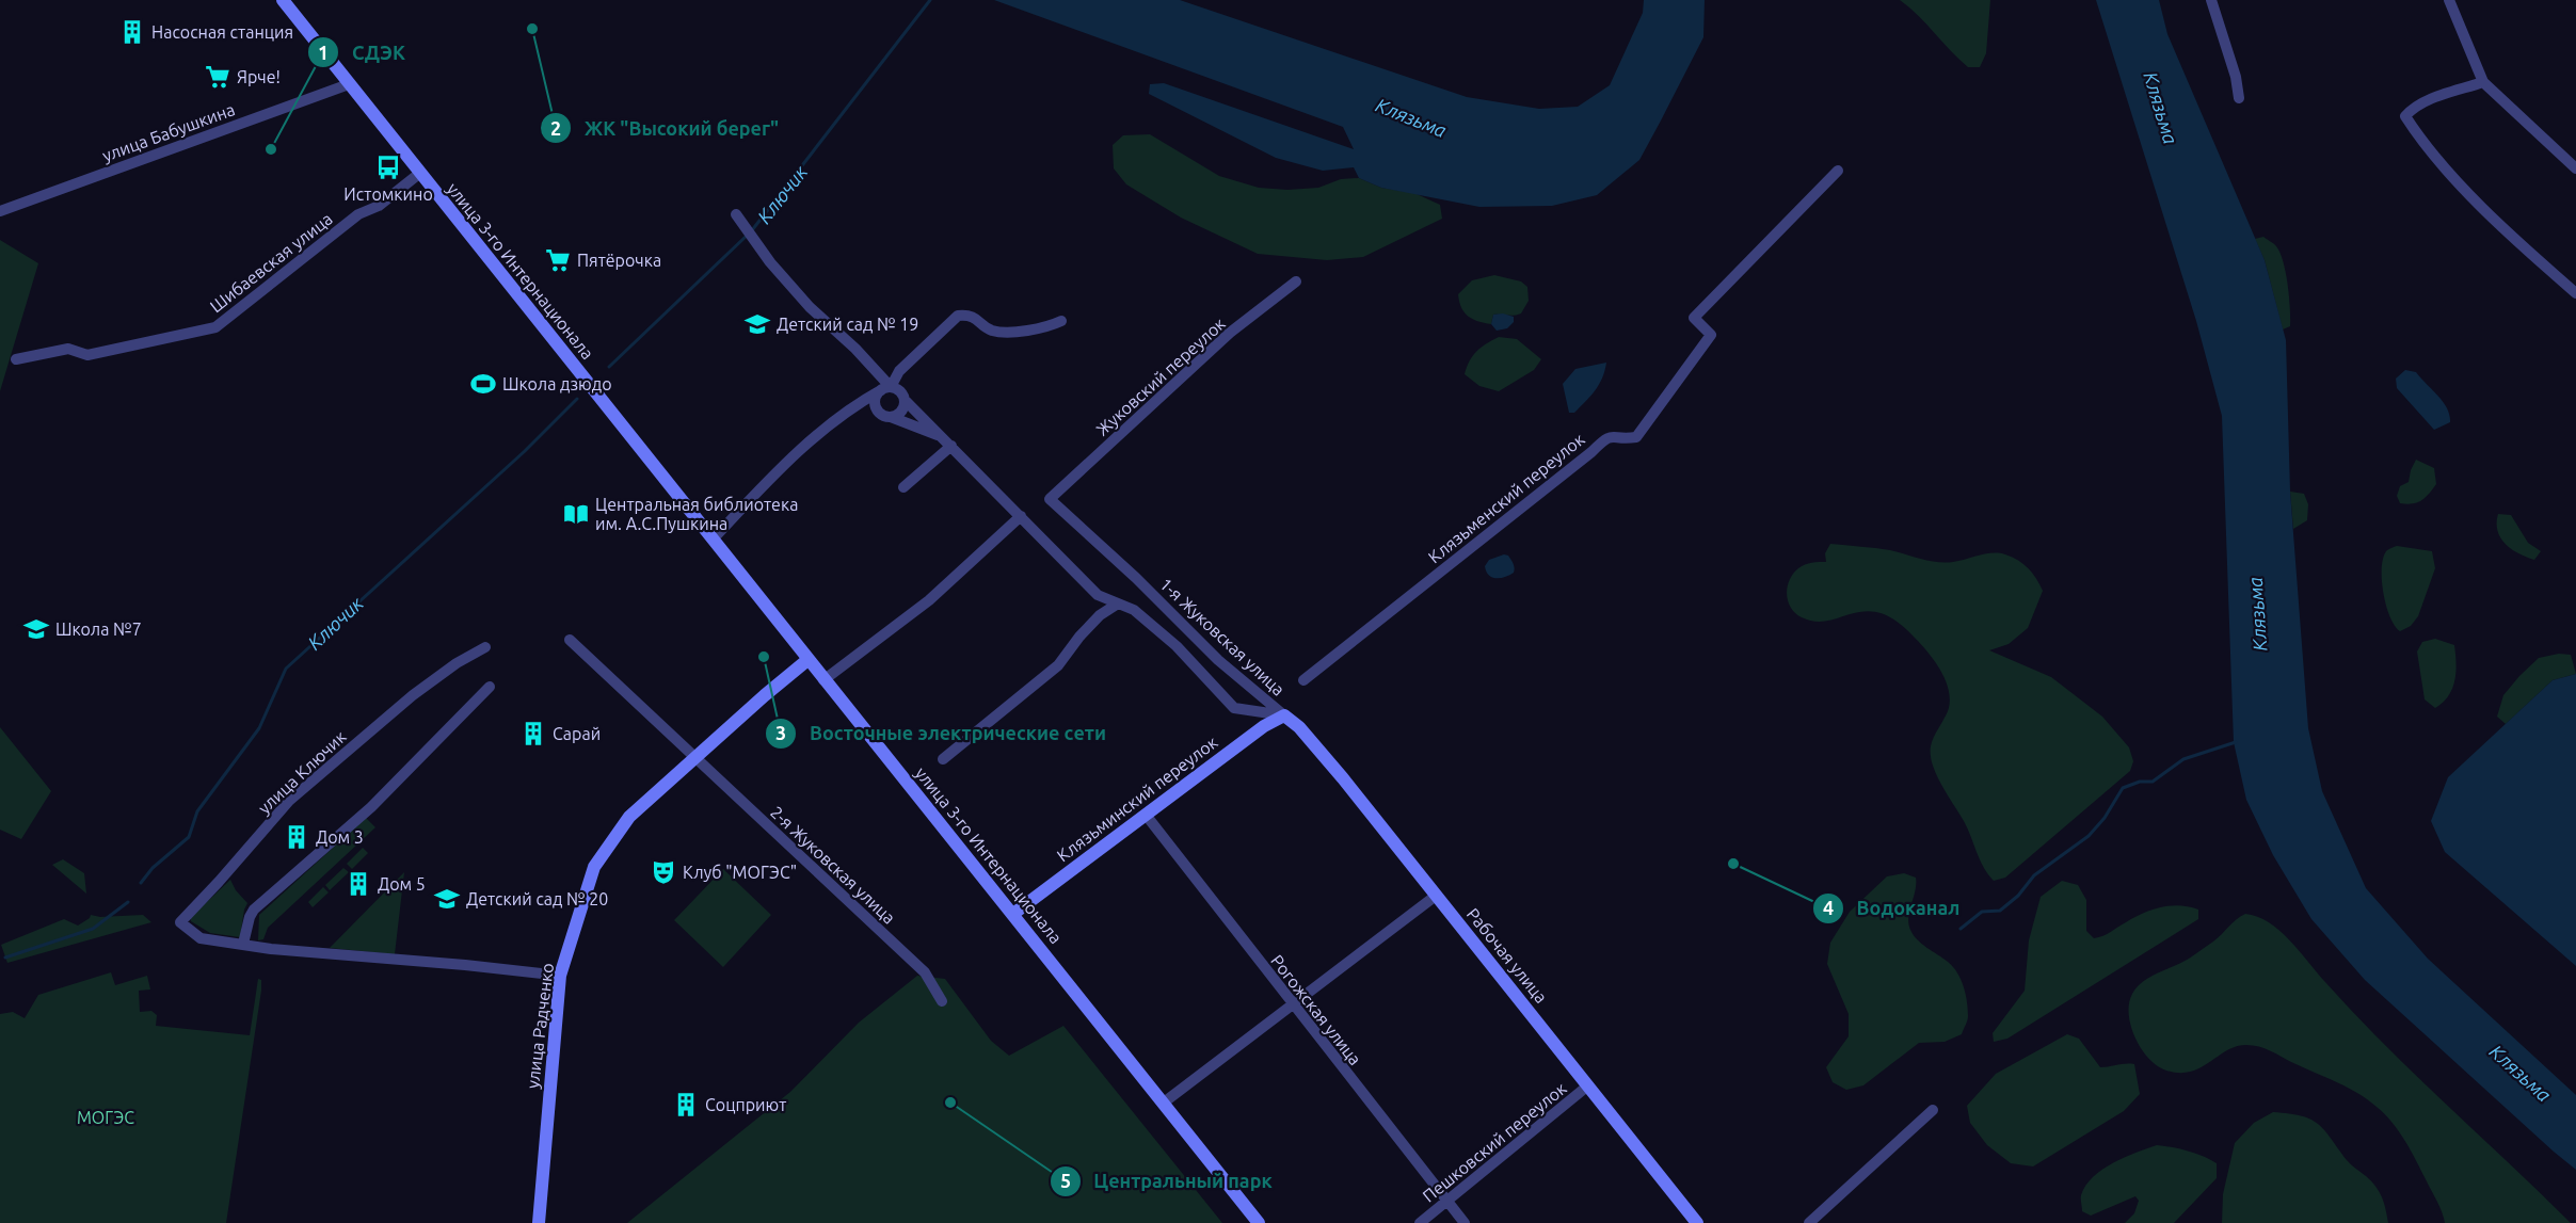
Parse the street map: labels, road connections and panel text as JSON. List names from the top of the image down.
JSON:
{
  "streets": {
    "main road": [
      "улица 3-го Интернационала",
      "Клязьминский переулок",
      "Рабочая улица",
      "улица Радченко"
    ],
    "street": [
      "улица Бабушкина",
      "Шибаевская улица",
      "Жуковский переулок",
      "Клязьменский переулок",
      "1-я Жуковская улица",
      "улица Ключик",
      "2-я Жуковская улица",
      "Рогожская улица",
      "Пешковский переулок"
    ]
  },
  "crossings": [
    ["улица Бабушкина", "улица 3-го Интернационала"],
    ["Шибаевская улица", "улица 3-го Интернационала"],
    ["улица 3-го Интернационала", "Клязьминский переулок"],
    ["улица 3-го Интернационала", "улица Радченко"],
    ["Жуковский переулок", "1-я Жуковская улица"],
    ["1-я Жуковская улица", "Клязьминский переулок"],
    ["1-я Жуковская улица", "Рабочая улица"],
    ["улица Ключик", "улица Радченко"],
    ["Клязьминский переулок", "Рабочая улица"],
    ["Клязьминский переулок", "Рогожская улица"],
    ["2-я Жуковская улица", "улица Радченко"],
    ["Рабочая улица", "Пешковский переулок"],
    ["Рогожская улица", "Пешковский переулок"]
  ],
  "water": ["Клязьма", "Ключик"],
  "parks": ["МОГЭС"],
  "places": {
    "other": [
      "ЖК \"Высокий берег\"",
      "СДЭК",
      "Восточные электрические сети",
      "Водоканал",
      "Центральный парк"
    ],
    "building": [
      "Насосная станция",
      "Сарай",
      "Дом 3",
      "Дом 5",
      "Соцприют"
    ],
    "supermarket": ["Ярче!", "Пятёрочка"],
    "bus stop": ["Истомкино"],
    "school or university": ["Детский сад № 19", "Школа №7", "Детский сад № 20"],
    "sports": ["Школа дзюдо"],
    "library": ["Центральная библиотека им. А.С.Пушкина"],
    "theatre": ["Клуб \"МОГЭС\""]
  }
}
